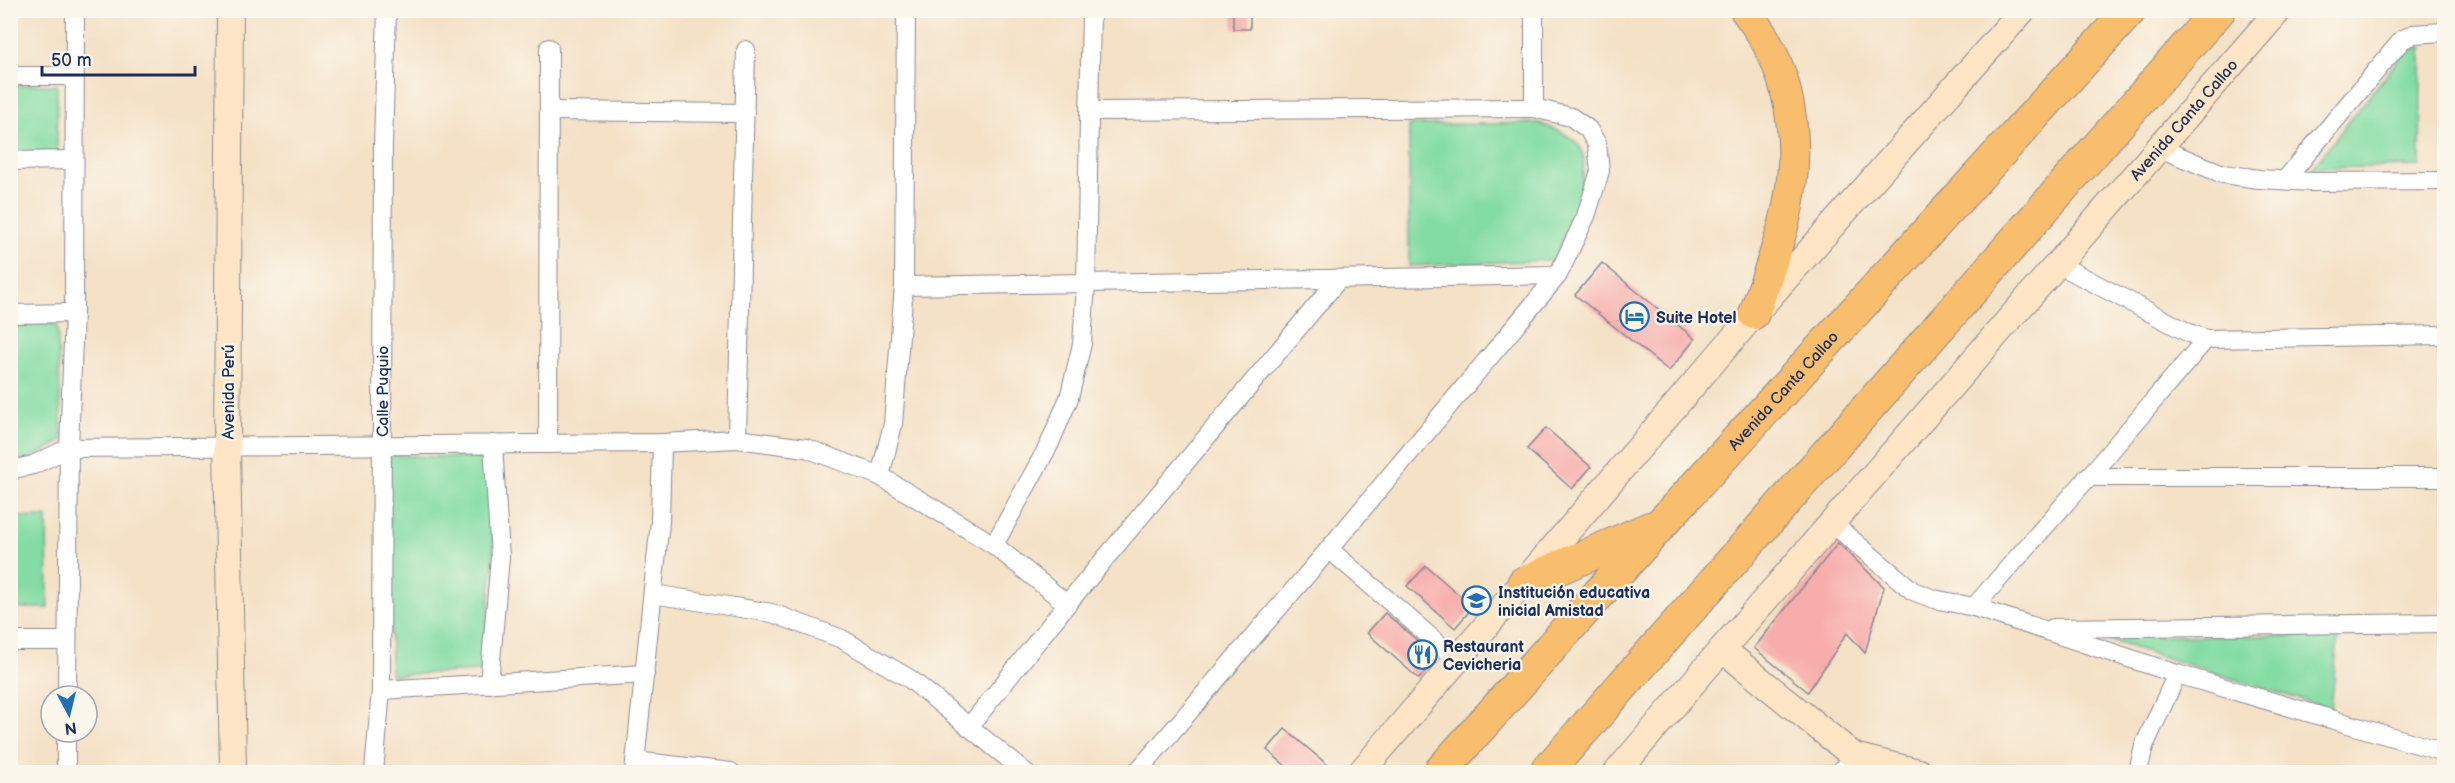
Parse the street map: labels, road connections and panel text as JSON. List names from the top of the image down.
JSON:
{
  "streets": {
    "highway": ["Avenida Canta Callao"],
    "main road": ["Avenida Perú"],
    "street": ["Calle Puquio"]
  },
  "places": {
    "hotel": ["Suite Hotel"],
    "school or university": ["Institución educativa inicial Amistad"],
    "restaurant": ["Restaurant Cevicheria"]
  },
  "scale_bar": "50 m",
  "north": "bottom"
}
